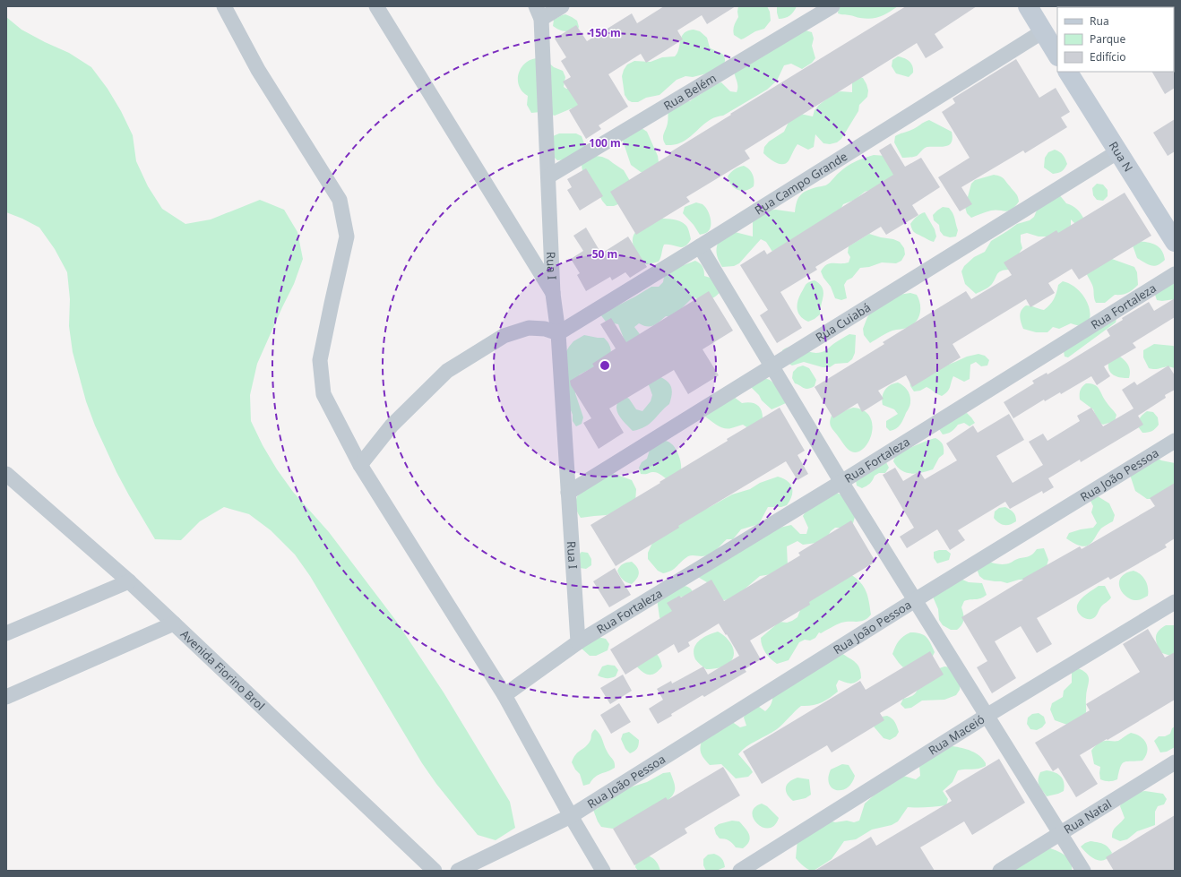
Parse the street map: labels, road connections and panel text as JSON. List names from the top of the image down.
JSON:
{
  "streets": {
    "street": [
      "Rua Belém",
      "Rua N",
      "Rua Campo Grande",
      "Rua I",
      "Rua Fortaleza",
      "Rua Cuiabá",
      "Rua João Pessoa",
      "Avenida Fiorino Brol",
      "Rua Maceió",
      "Rua Natal"
    ]
  },
  "crossings": [
    ["Rua Belém", "Rua I"],
    ["Rua N", "Rua Cuiabá"],
    ["Rua Campo Grande", "Rua I"],
    ["Rua I", "Rua Fortaleza"],
    ["Rua I", "Rua Cuiabá"]
  ],
  "legend": ["Rua", "Parque", "Edifício"],
  "rings": ["150 m", "100 m", "50 m"]
}
